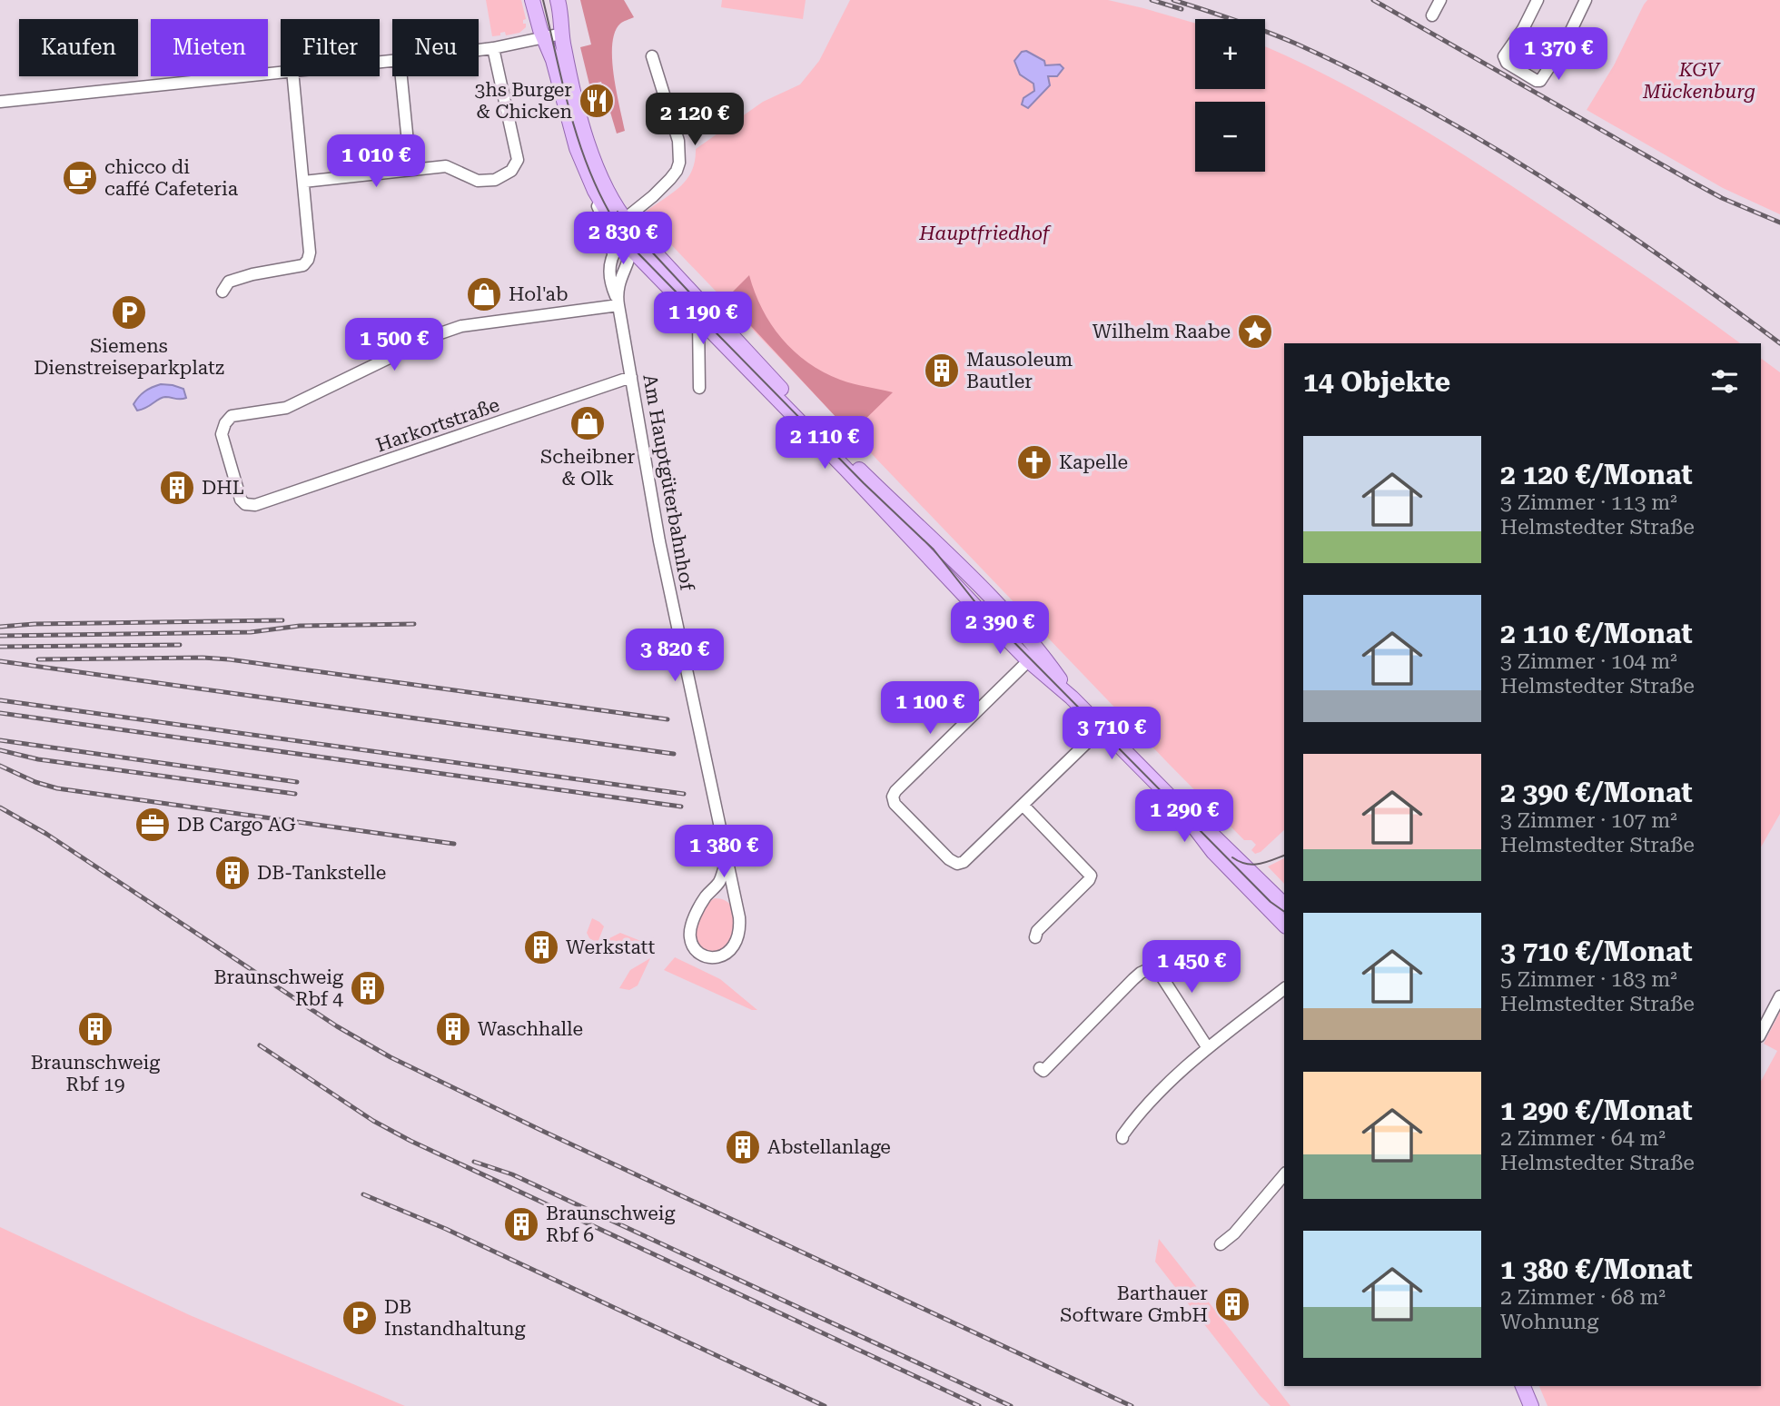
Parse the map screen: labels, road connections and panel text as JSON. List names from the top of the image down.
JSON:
{
  "streets": {
    "street": ["Harkortstraße", "Am Hauptgüterbahnhof"]
  },
  "crossings": [
    ["Harkortstraße", "Am Hauptgüterbahnhof"]
  ],
  "parks": ["KGV Mückenburg", "Hauptfriedhof"],
  "places": {
    "restaurant": ["3hs Burger & Chicken"],
    "cafe": ["chicco di caffé Cafeteria"],
    "shop": ["Hol'ab", "Scheibner & Olk"],
    "parking": ["Siemens Dienstreiseparkplatz", "DB Instandhaltung"],
    "place": ["Wilhelm Raabe"],
    "building": [
      "Mausoleum Bautler",
      "DHL",
      "DB-Tankstelle",
      "Werkstatt",
      "Braunschweig Rbf 4",
      "Braunschweig Rbf 19",
      "Waschhalle",
      "Abstellanlage",
      "Braunschweig Rbf 6",
      "Barthauer Software GmbH"
    ],
    "church": ["Kapelle"],
    "office": ["DB Cargo AG"]
  },
  "page": {
    "map_buttons": ["+", "−"],
    "chip": [
      "Kaufen",
      "Mieten",
      "Filter",
      "Neu"
    ],
    "price": [
      "1 370 €",
      "2 120 €",
      "1 010 €",
      "2 830 €",
      "1 190 €",
      "1 500 €",
      "2 110 €",
      "2 390 €",
      "3 820 €",
      "1 100 €",
      "3 710 €",
      "1 290 €",
      "1 380 €",
      "1 450 €"
    ],
    "heading": "14 Objekte",
    "list": [
      {
        "name": "2 120 €/Monat",
        "note": "3 Zimmer · 113 m² · Helmstedter Straße"
      },
      {
        "name": "2 110 €/Monat",
        "note": "3 Zimmer · 104 m² · Helmstedter Straße"
      },
      {
        "name": "2 390 €/Monat",
        "note": "3 Zimmer · 107 m² · Helmstedter Straße"
      },
      {
        "name": "3 710 €/Monat",
        "note": "5 Zimmer · 183 m² · Helmstedter Straße"
      },
      {
        "name": "1 290 €/Monat",
        "note": "2 Zimmer · 64 m² · Helmstedter Straße"
      },
      {
        "name": "1 380 €/Monat",
        "note": "2 Zimmer · 68 m² · Wohnung"
      }
    ]
  }
}
